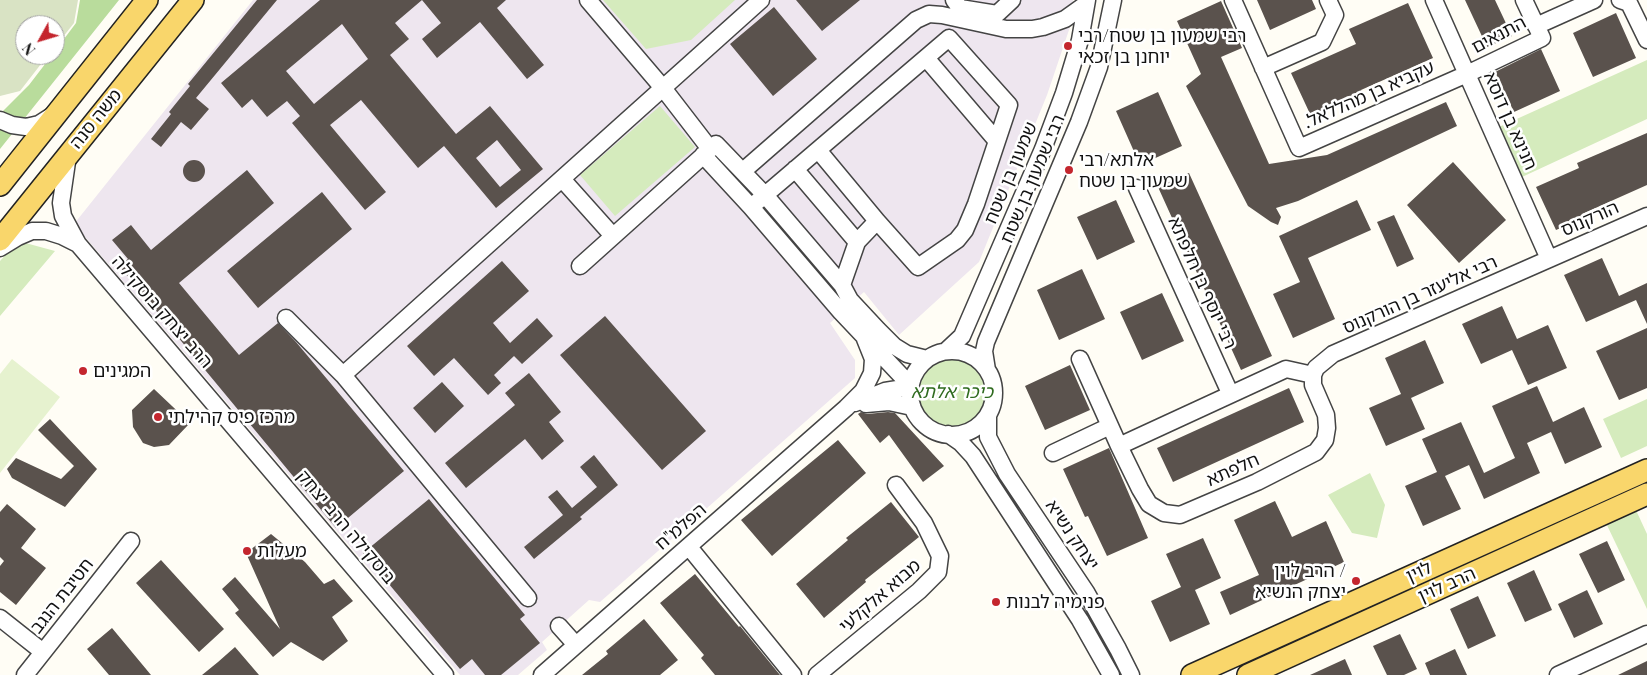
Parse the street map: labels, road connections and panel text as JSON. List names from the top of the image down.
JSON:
{
  "streets": {
    "main road": ["משה סנה", "לוין", "הרב לוין"],
    "street": [
      "התנאים",
      ".עקביא בן מהללאל",
      "חנינא בן דוסא",
      "שמעון בן שטח",
      "רבי שמעון בן שטח",
      "הורקנוס",
      "רבי יוסף בן חלפתא",
      "רבי אליעזר בן הורקנוס",
      "הרב יצחק בוסקילה",
      "חלפתא",
      "בוסקילה הרב יצחק",
      "הפלמ\"ח",
      "יצחק נשיא",
      "חטיבת הנגב",
      "מבוא אלקלעי"
    ]
  },
  "crossings": [
    ["התנאים", ".עקביא בן מהללאל"],
    ["התנאים", "חנינא בן דוסא"],
    [".עקביא בן מהללאל", "חנינא בן דוסא"],
    ["משה סנה", "הרב יצחק בוסקילה"],
    ["חנינא בן דוסא", "הורקנוס"],
    ["חנינא בן דוסא", "רבי אליעזר בן הורקנוס"],
    ["שמעון בן שטח", "רבי שמעון בן שטח"],
    ["שמעון בן שטח", "יצחק נשיא"],
    ["רבי שמעון בן שטח", "יצחק נשיא"],
    ["הורקנוס", "רבי אליעזר בן הורקנוס"],
    ["רבי אליעזר בן הורקנוס", "חלפתא"],
    ["הרב יצחק בוסקילה", "בוסקילה הרב יצחק"]
  ],
  "parks": ["כיכר אלתא"],
  "places": [
    "רבי שמעון בן שטח/רבי יוחנן בן זכאי",
    "אלתא/רבי שמעון בן שטח",
    "המגינים",
    "מרכז פיס קהילתי",
    "מעלות",
    "הרב לוין / יצחק הנשיא",
    "פנימיה לבנות"
  ],
  "north": "bottom left"
}
